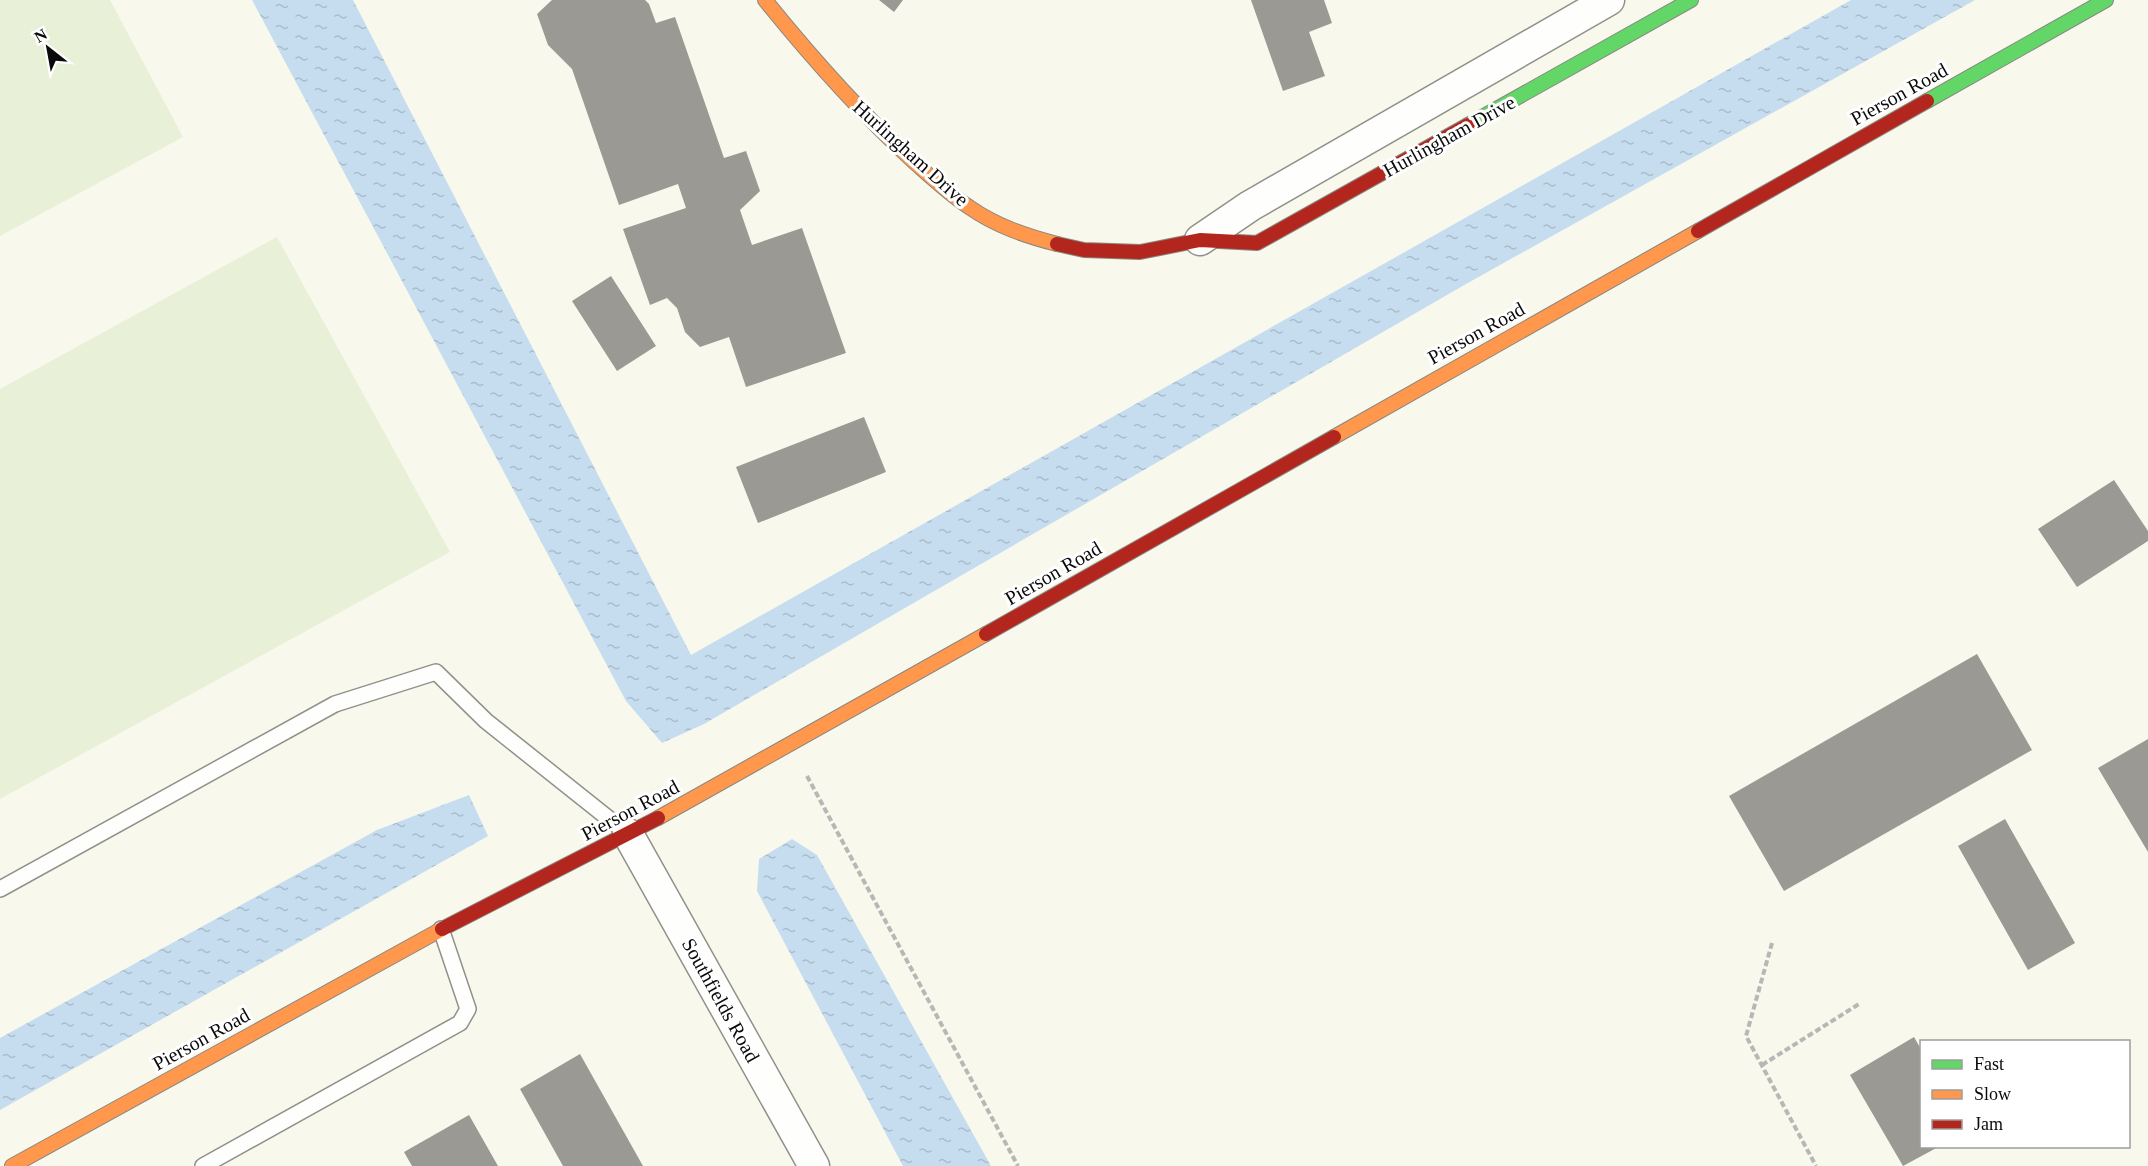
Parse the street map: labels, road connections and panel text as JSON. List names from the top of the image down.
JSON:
{
  "streets": {
    "street": ["Pierson Road", "Hurlingham Drive", "Southfields Road"]
  },
  "crossings": [
    ["Pierson Road", "Southfields Road"]
  ],
  "legend": ["Fast", "Slow", "Jam"],
  "north": "top left"
}
